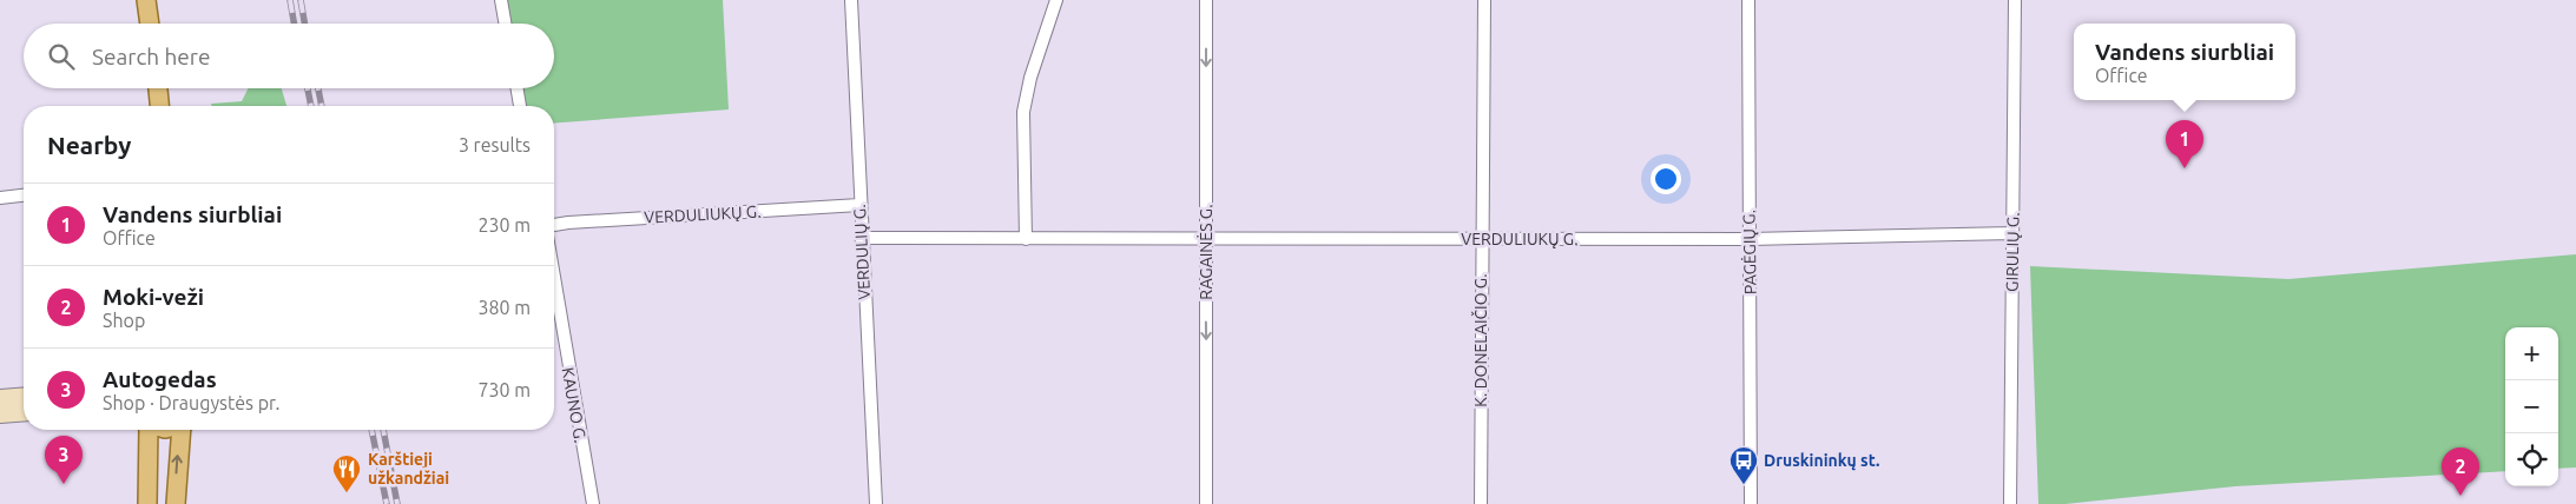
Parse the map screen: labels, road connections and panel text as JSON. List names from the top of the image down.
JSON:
{
  "streets": {
    "street": [
      "VERDULIUKŲ G.",
      "VERDULIŲ G.",
      "RAGAINĖS G.",
      "PAGĖGIŲ G.",
      "GIRULIŲ G.",
      "K. DONELAIČIO G.",
      "KAUNO G."
    ]
  },
  "crossings": [
    ["VERDULIUKŲ G.", "VERDULIŲ G."],
    ["VERDULIUKŲ G.", "RAGAINĖS G."],
    ["VERDULIUKŲ G.", "PAGĖGIŲ G."],
    ["VERDULIUKŲ G.", "GIRULIŲ G."],
    ["VERDULIUKŲ G.", "K. DONELAIČIO G."]
  ],
  "one_way": ["RAGAINĖS G."],
  "places": {
    "bus stop": ["Druskininkų st."],
    "restaurant": ["Karštieji užkandžiai"]
  },
  "page": {
    "popup": ["Vandens siurbliai", "Office"],
    "search": "Search here",
    "heading": ["Nearby", "3 results"],
    "pins": ["1", "3", "2"],
    "list": [
      {
        "mark": "1",
        "name": "Vandens siurbliai",
        "note": "Office",
        "value": "230 m"
      },
      {
        "mark": "2",
        "name": "Moki-veži",
        "note": "Shop",
        "value": "380 m"
      },
      {
        "mark": "3",
        "name": "Autogedas",
        "note": "Shop · Draugystės pr.",
        "value": "730 m"
      }
    ],
    "map_buttons": ["+", "−"]
  }
}
